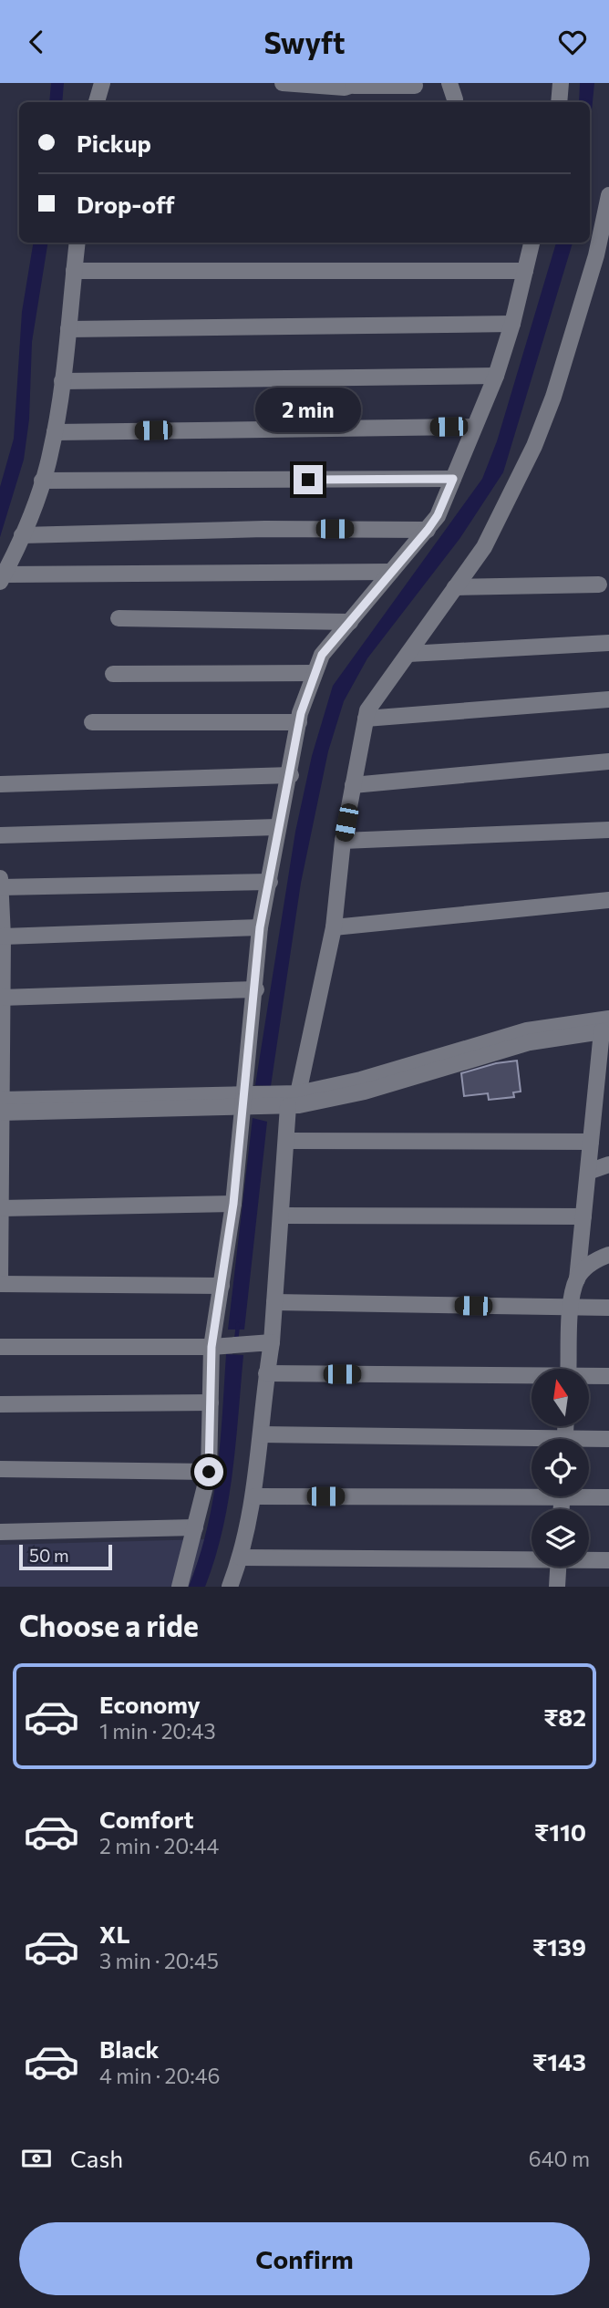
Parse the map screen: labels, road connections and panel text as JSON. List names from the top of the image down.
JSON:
{
  "scale_bar": "50 m",
  "north": "top",
  "page": {
    "header": "Swyft",
    "banner": ["Pickup", "Drop-off"],
    "bubble": "2 min",
    "scale": "50 m",
    "heading": "Choose a ride",
    "list": [
      {
        "name": "Economy",
        "note": "1 min · 20:43",
        "value": "₹82"
      },
      {
        "name": "Comfort",
        "note": "2 min · 20:44",
        "value": "₹110"
      },
      {
        "name": "XL",
        "note": "3 min · 20:45",
        "value": "₹139"
      },
      {
        "name": "Black",
        "note": "4 min · 20:46",
        "value": "₹143"
      }
    ],
    "pay": ["Cash", "640 m"],
    "buttons": "Confirm"
  }
}
